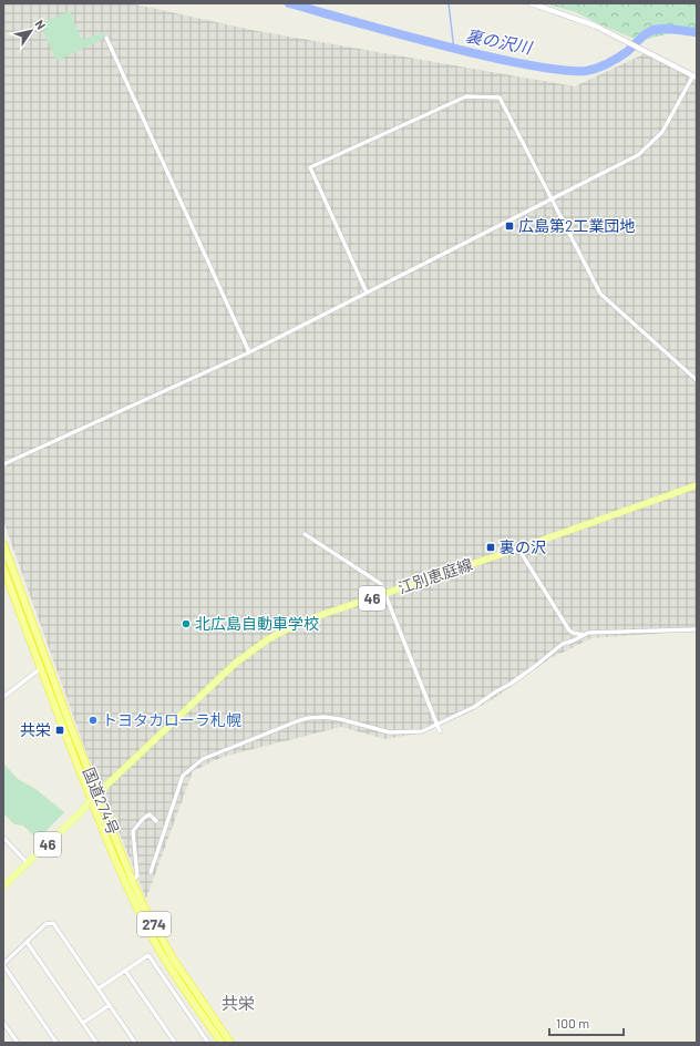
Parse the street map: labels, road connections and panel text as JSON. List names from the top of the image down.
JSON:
{
  "streets": {
    "highway": ["国道274号", "274"],
    "main road": ["江別恵庭線", "46"]
  },
  "crossings": [
    ["江別恵庭線", "国道274号"]
  ],
  "districts": ["共栄"],
  "water": ["裏の沢川"],
  "places": {
    "transit": ["広島第2工業団地", "裏の沢", "共栄"],
    "other": ["北広島自動車学校", "トヨタカローラ札幌"]
  },
  "scale_bar": "100 m",
  "north": "top right"
}
